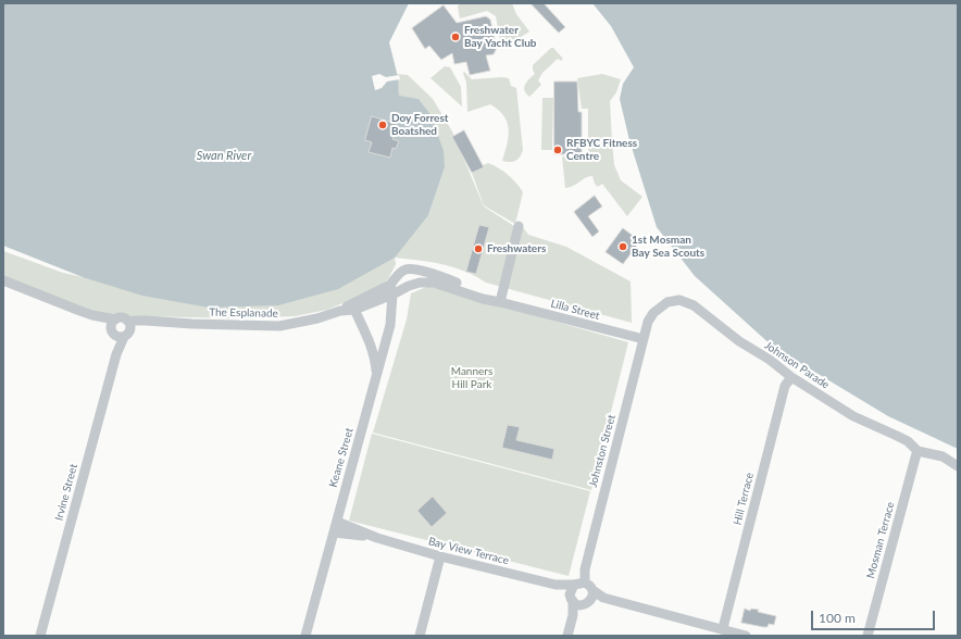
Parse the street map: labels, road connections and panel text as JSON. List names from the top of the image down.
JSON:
{
  "streets": {
    "street": [
      "Lilla Street",
      "The Esplanade",
      "Johnson Parade",
      "Johnston Street",
      "Keane Street",
      "Irvine Street",
      "Hill Terrace",
      "Mosman Terrace",
      "Bay View Terrace"
    ]
  },
  "crossings": [
    ["Lilla Street", "The Esplanade"],
    ["Lilla Street", "Johnson Parade"],
    ["Lilla Street", "Johnston Street"],
    ["Lilla Street", "Keane Street"],
    ["The Esplanade", "Keane Street"],
    ["The Esplanade", "Irvine Street"],
    ["Johnson Parade", "Johnston Street"],
    ["Johnson Parade", "Hill Terrace"],
    ["Johnson Parade", "Mosman Terrace"],
    ["Johnston Street", "Bay View Terrace"],
    ["Keane Street", "Bay View Terrace"],
    ["Hill Terrace", "Bay View Terrace"]
  ],
  "water": ["Swan River"],
  "parks": ["Manners Hill Park"],
  "places": [
    "Freshwater Bay Yacht Club",
    "Doy Forrest Boatshed",
    "RFBYC Fitness Centre",
    "1st Mosman Bay Sea Scouts",
    "Freshwaters"
  ],
  "scale_bar": "100 m"
}
